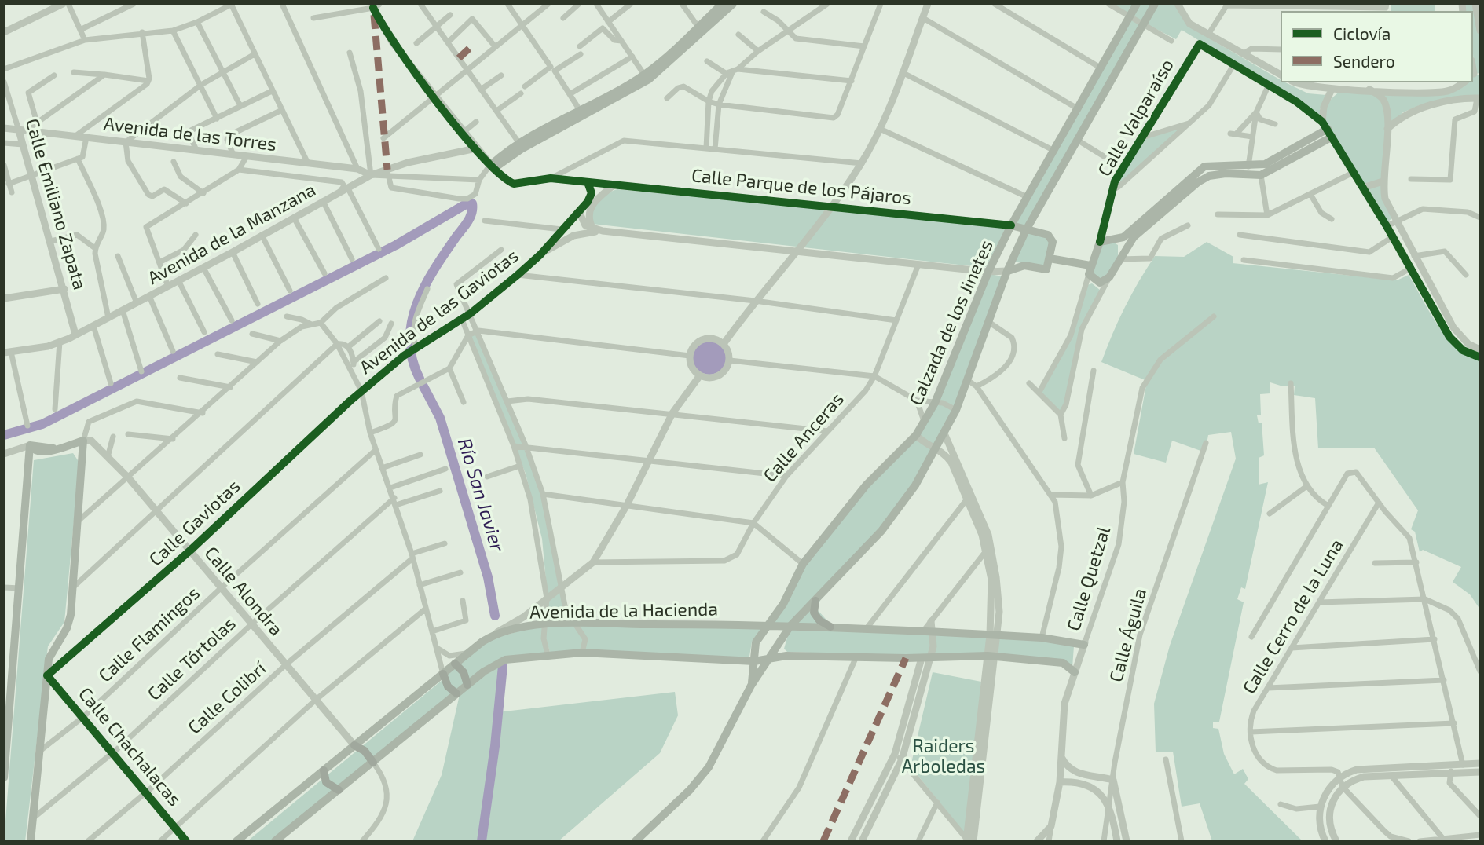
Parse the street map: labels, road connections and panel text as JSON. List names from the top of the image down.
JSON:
{
  "streets": {
    "main road": ["Calle Parque de los Pájaros", "Calzada de los Jinetes", "Avenida de la Hacienda"],
    "street": [
      "Calle Valparaíso",
      "Avenida de las Torres",
      "Calle Emiliano Zapata",
      "Avenida de la Manzana",
      "Avenida de las Gaviotas",
      "Calle Anceras",
      "Calle Gaviotas",
      "Calle Quetzal",
      "Calle Alondra",
      "Calle Cerro de la Luna",
      "Calle Flamingos",
      "Calle Águila",
      "Calle Tórtolas",
      "Calle Colibrí",
      "Calle Chachalacas"
    ]
  },
  "crossings": [
    ["Avenida de las Torres", "Calle Emiliano Zapata"],
    ["Avenida de las Torres", "Avenida de la Manzana"],
    ["Calle Parque de los Pájaros", "Avenida de la Manzana"],
    ["Calle Parque de los Pájaros", "Avenida de las Gaviotas"],
    ["Calle Parque de los Pájaros", "Calzada de los Jinetes"],
    ["Calle Emiliano Zapata", "Avenida de la Manzana"],
    ["Avenida de las Gaviotas", "Calle Gaviotas"],
    ["Calzada de los Jinetes", "Avenida de la Hacienda"],
    ["Calle Gaviotas", "Calle Alondra"],
    ["Calle Gaviotas", "Calle Chachalacas"],
    ["Calle Quetzal", "Avenida de la Hacienda"],
    ["Calle Alondra", "Avenida de la Hacienda"],
    ["Calle Alondra", "Calle Flamingos"],
    ["Calle Alondra", "Calle Tórtolas"],
    ["Calle Alondra", "Calle Colibrí"],
    ["Calle Flamingos", "Calle Chachalacas"],
    ["Calle Tórtolas", "Calle Chachalacas"],
    ["Calle Colibrí", "Calle Chachalacas"]
  ],
  "water": ["Río San Javier"],
  "parks": ["Raiders Arboledas"],
  "legend": ["Ciclovía", "Sendero"]
}
